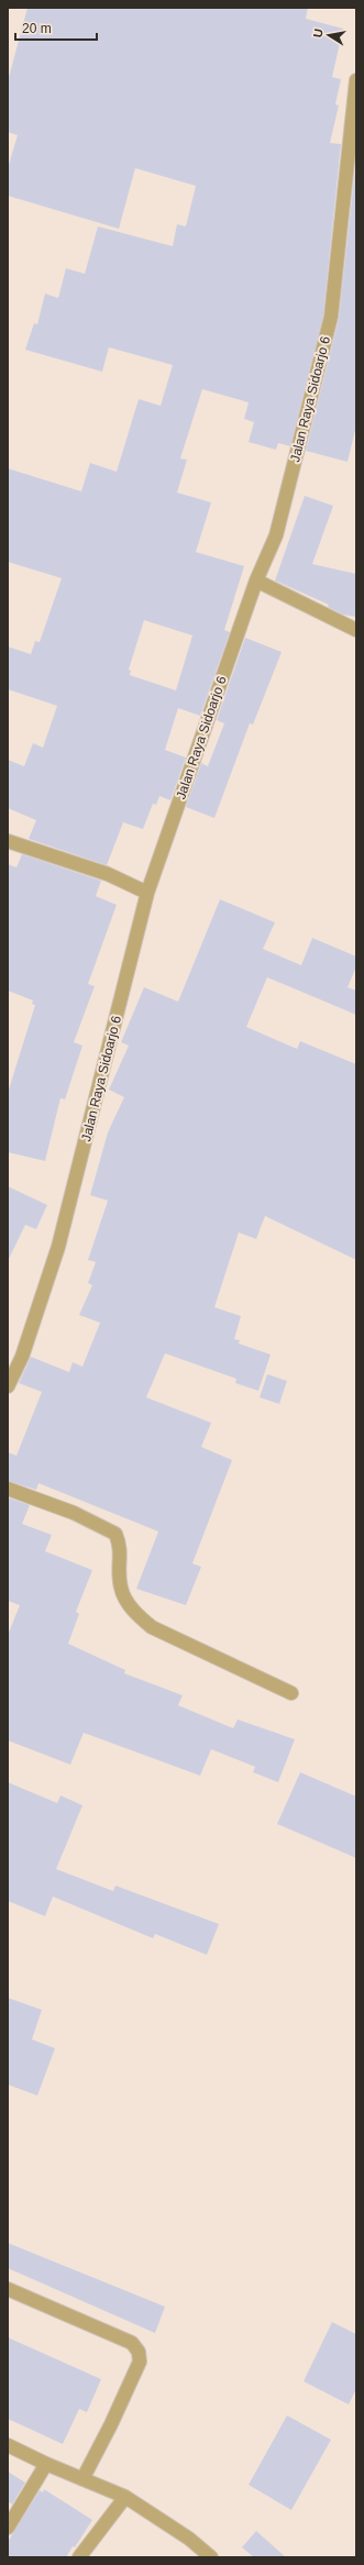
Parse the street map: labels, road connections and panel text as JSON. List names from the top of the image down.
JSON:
{
  "streets": {
    "street": ["Jalan Raya Sidoarjo 6"]
  },
  "scale_bar": "20 m",
  "north": "left"
}
